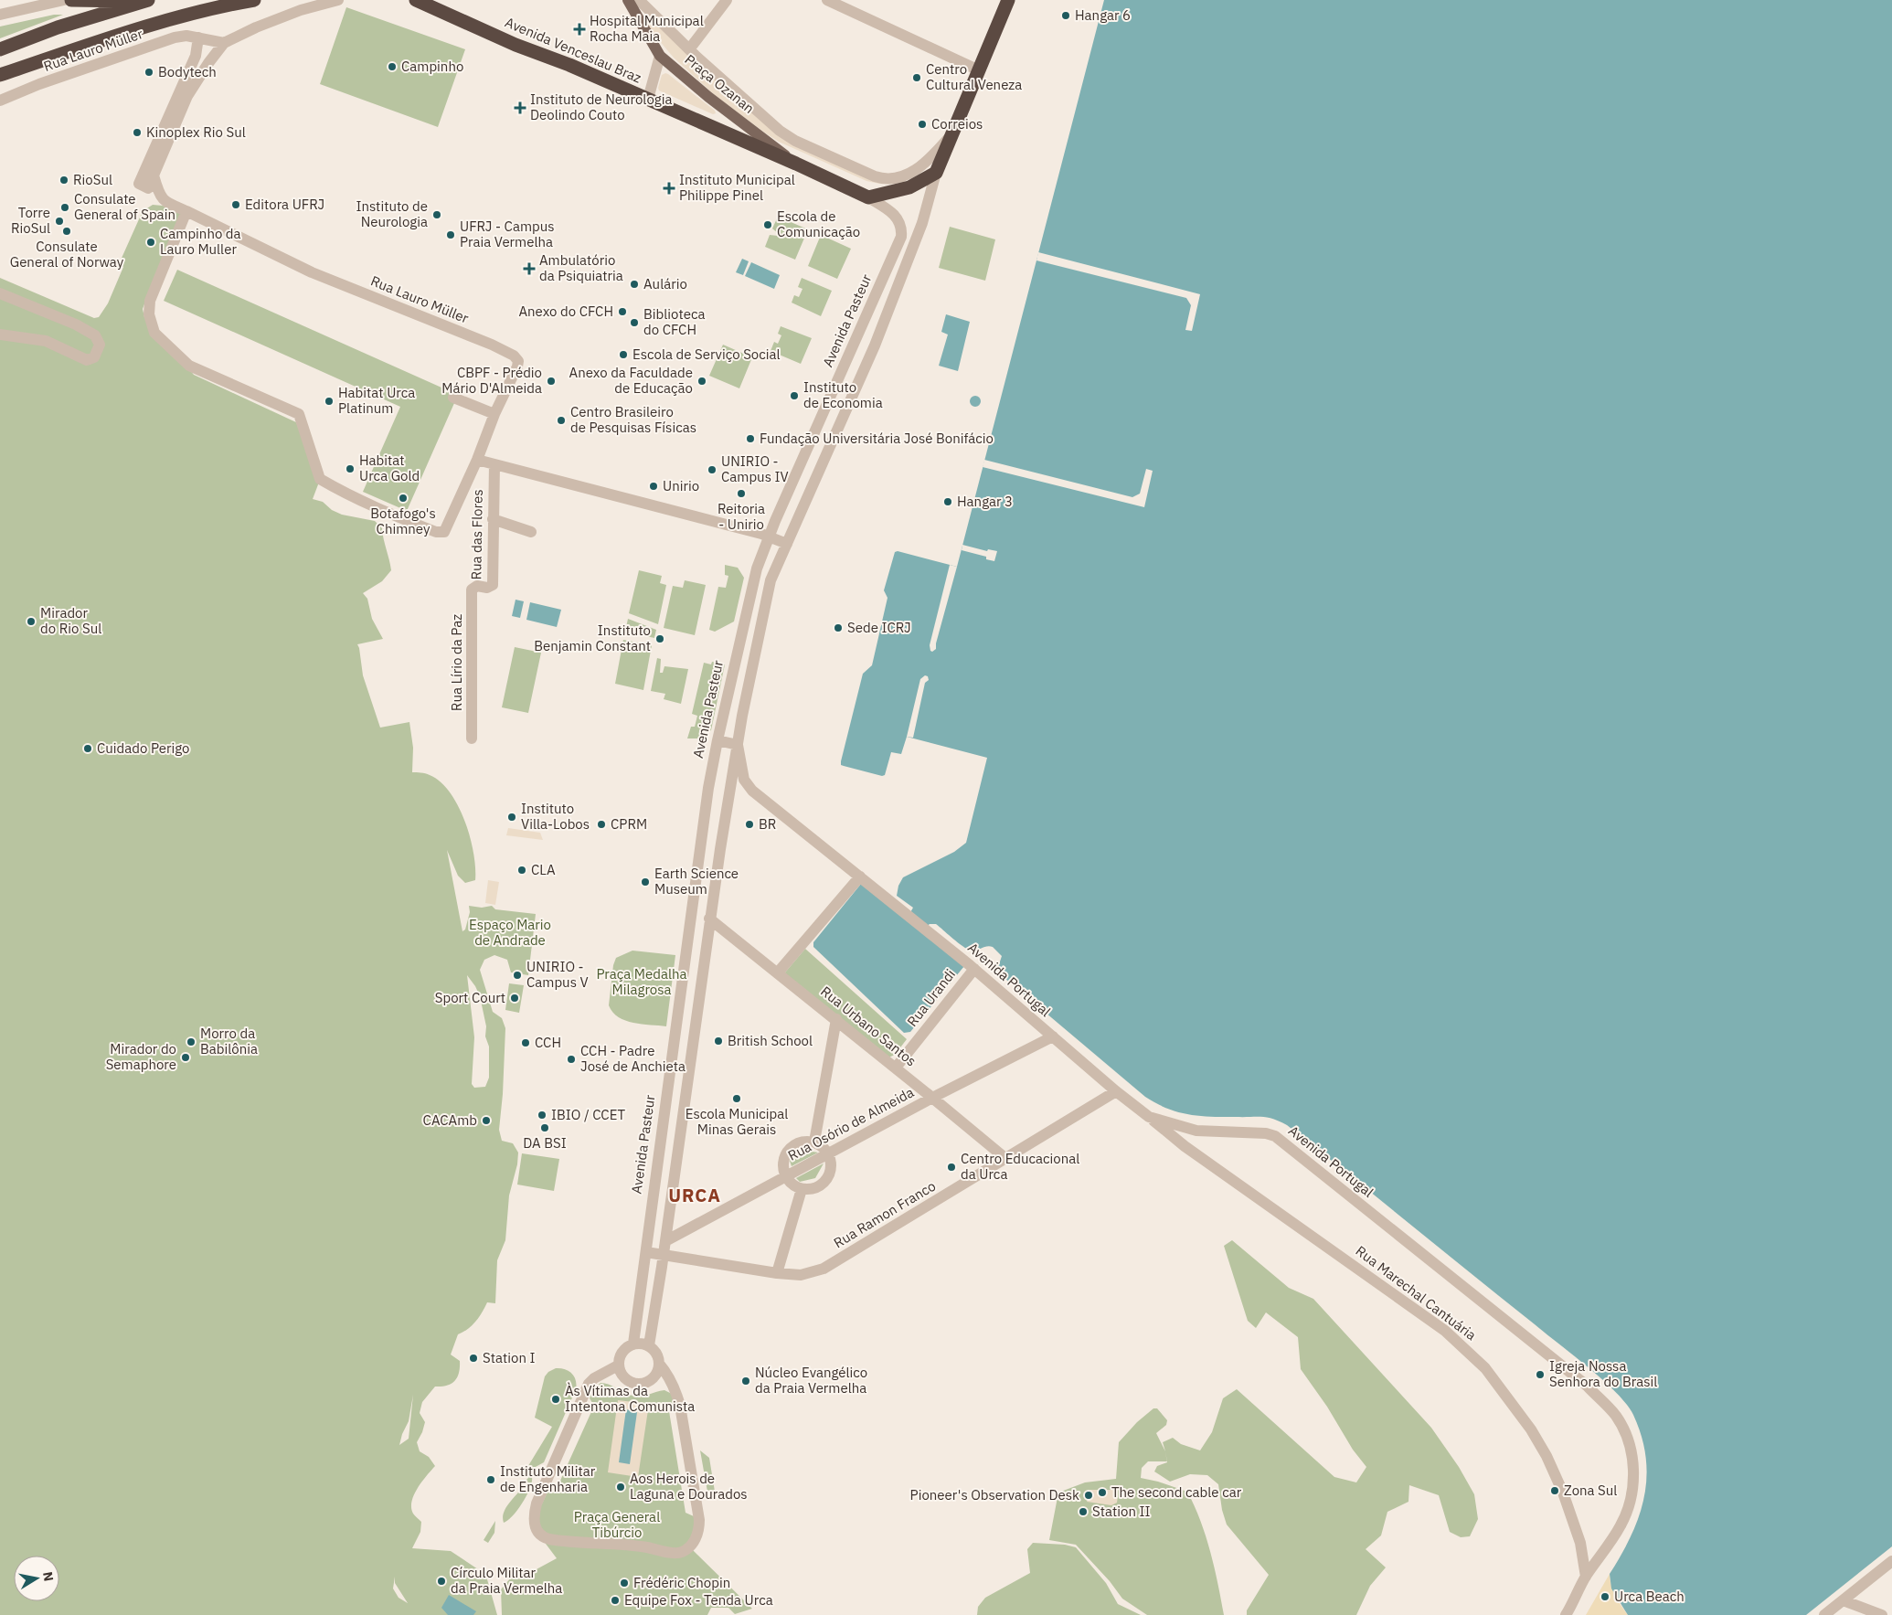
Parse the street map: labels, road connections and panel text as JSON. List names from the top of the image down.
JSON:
{
  "streets": {
    "highway": ["Avenida Venceslau Braz"],
    "main road": ["Praça Ozanan"],
    "street": [
      "Rua Lauro Müller",
      "Avenida Pasteur",
      "Rua das Flores",
      "Rua Lírio da Paz",
      "Avenida Portugal",
      "Rua Urandi",
      "Rua Urbano Santos",
      "Rua Osório de Almeida",
      "Rua Ramon Franco",
      "Rua Marechal Cantuária"
    ]
  },
  "crossings": [
    ["Avenida Venceslau Braz", "Praça Ozanan"],
    ["Avenida Venceslau Braz", "Avenida Pasteur"],
    ["Avenida Pasteur", "Rua Ramon Franco"],
    ["Rua das Flores", "Rua Lírio da Paz"],
    ["Avenida Portugal", "Rua Urandi"],
    ["Avenida Portugal", "Rua Osório de Almeida"],
    ["Avenida Portugal", "Rua Ramon Franco"],
    ["Avenida Portugal", "Rua Marechal Cantuária"],
    ["Rua Urandi", "Rua Urbano Santos"],
    ["Rua Urbano Santos", "Rua Osório de Almeida"],
    ["Rua Urbano Santos", "Rua Ramon Franco"]
  ],
  "districts": ["URCA"],
  "parks": ["Espaço Mario de Andrade", "Praça Medalha Milagrosa", "Praça General Tibúrcio"],
  "places": {
    "other": [
      "Hangar 6",
      "Campinho",
      "Bodytech",
      "Centro Cultural Veneza",
      "Correios",
      "Kinoplex Rio Sul",
      "RioSul",
      "Editora UFRJ",
      "Consulate General of Spain",
      "Instituto de Neurologia",
      "Torre RioSul",
      "Escola de Comunicação",
      "Consulate General of Norway",
      "UFRJ - Campus Praia Vermelha",
      "Campinho da Lauro Muller",
      "Aulário",
      "Anexo do CFCH",
      "Biblioteca do CFCH",
      "Escola de Serviço Social",
      "CBPF - Prédio Mário D'Almeida",
      "Anexo da Faculdade de Educação",
      "Instituto de Economia",
      "Habitat Urca Platinum",
      "Centro Brasileiro de Pesquisas Físicas",
      "Fundação Universitária José Bonifácio",
      "Habitat Urca Gold",
      "UNIRIO - Campus IV",
      "Unirio",
      "Reitoria - Unirio",
      "Botafogo's Chimney",
      "Hangar 3",
      "Mirador do Rio Sul",
      "Sede ICRJ",
      "Instituto Benjamin Constant",
      "Cuidado Perigo",
      "Instituto Villa-Lobos",
      "CPRM",
      "BR",
      "CLA",
      "Earth Science Museum",
      "UNIRIO - Campus V",
      "Sport Court",
      "British School",
      "Morro da Babilônia",
      "CCH",
      "Mirador do Semaphore",
      "CCH - Padre José de Anchieta",
      "Escola Municipal Minas Gerais",
      "IBIO / CCET",
      "CACAmb",
      "DA BSI",
      "Centro Educacional da Urca",
      "Station I",
      "Igreja Nossa Senhora do Brasil",
      "Núcleo Evangélico da Praia Vermelha",
      "Às Vítimas da Intentona Comunista",
      "Instituto Militar de Engenharia",
      "Aos Herois de Laguna e Dourados",
      "Zona Sul",
      "The second cable car",
      "Pioneer's Observation Desk",
      "Station II",
      "Círculo Militar da Praia Vermelha",
      "Frédéric Chopin",
      "Urca Beach",
      "Equipe Fox - Tenda Urca"
    ],
    "health": [
      "Hospital Municipal Rocha Maia",
      "Instituto de Neurologia Deolindo Couto",
      "Instituto Municipal Philippe Pinel",
      "Ambulatório da Psiquiatria"
    ]
  },
  "north": "right"
}
